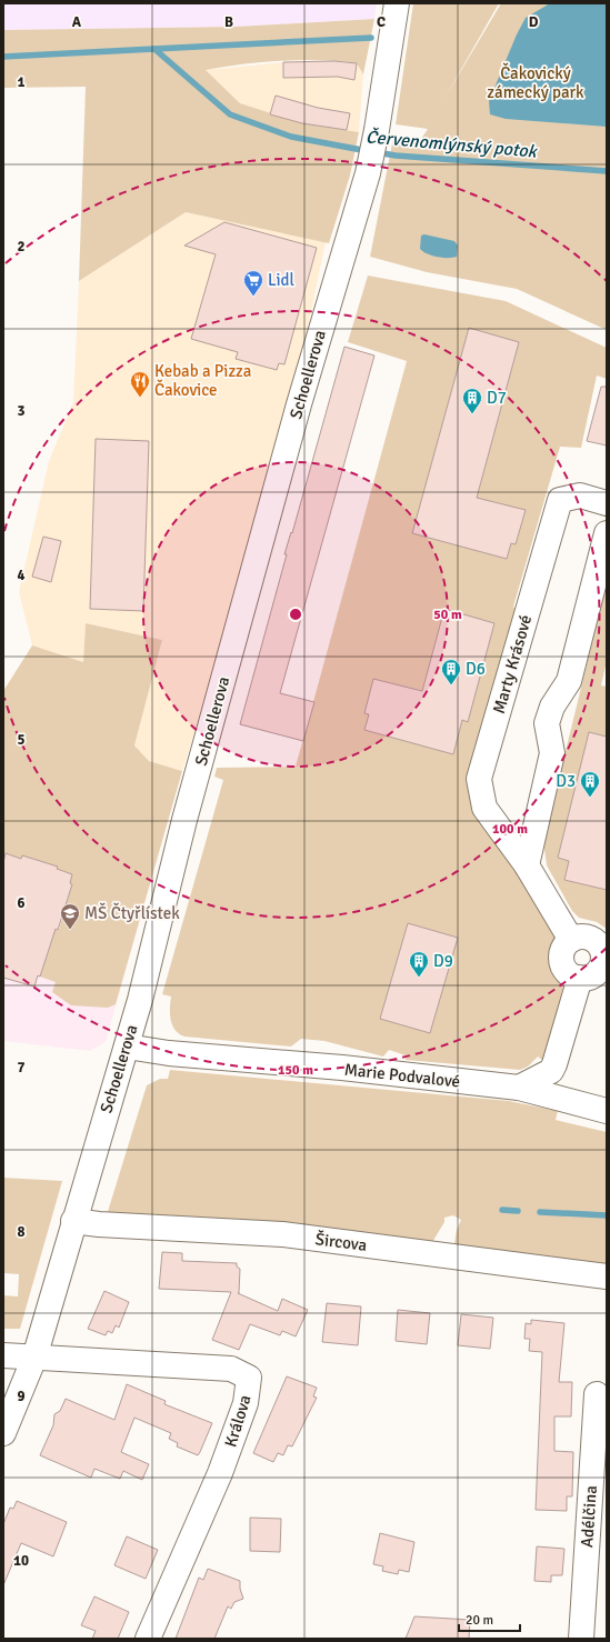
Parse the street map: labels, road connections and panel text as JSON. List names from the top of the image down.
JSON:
{
  "streets": {
    "street": [
      "Schoellerova",
      "Marty Krásové",
      "Marie Podvalové",
      "Šircova",
      "Králova",
      "Adélčina"
    ]
  },
  "crossings": [
    ["Schoellerova", "Marie Podvalové"],
    ["Schoellerova", "Šircova"],
    ["Schoellerova", "Králova"]
  ],
  "water": ["Červenomlýnský potok"],
  "parks": ["Čakovický zámecký park"],
  "places": {
    "supermarket": ["Lidl"],
    "restaurant": ["Kebab a Pizza Čakovice"],
    "building": [
      "D7",
      "D6",
      "D3",
      "D9"
    ],
    "school or university": ["MŠ Čtyřlístek"]
  },
  "scale_bar": "20 m",
  "grid": {
    "columns": [
      "A",
      "B",
      "C",
      "D"
    ],
    "rows": [
      "1",
      "2",
      "3",
      "4",
      "5",
      "6",
      "7",
      "8",
      "9",
      "10"
    ]
  },
  "rings": ["50 m", "100 m", "150 m"]
}
